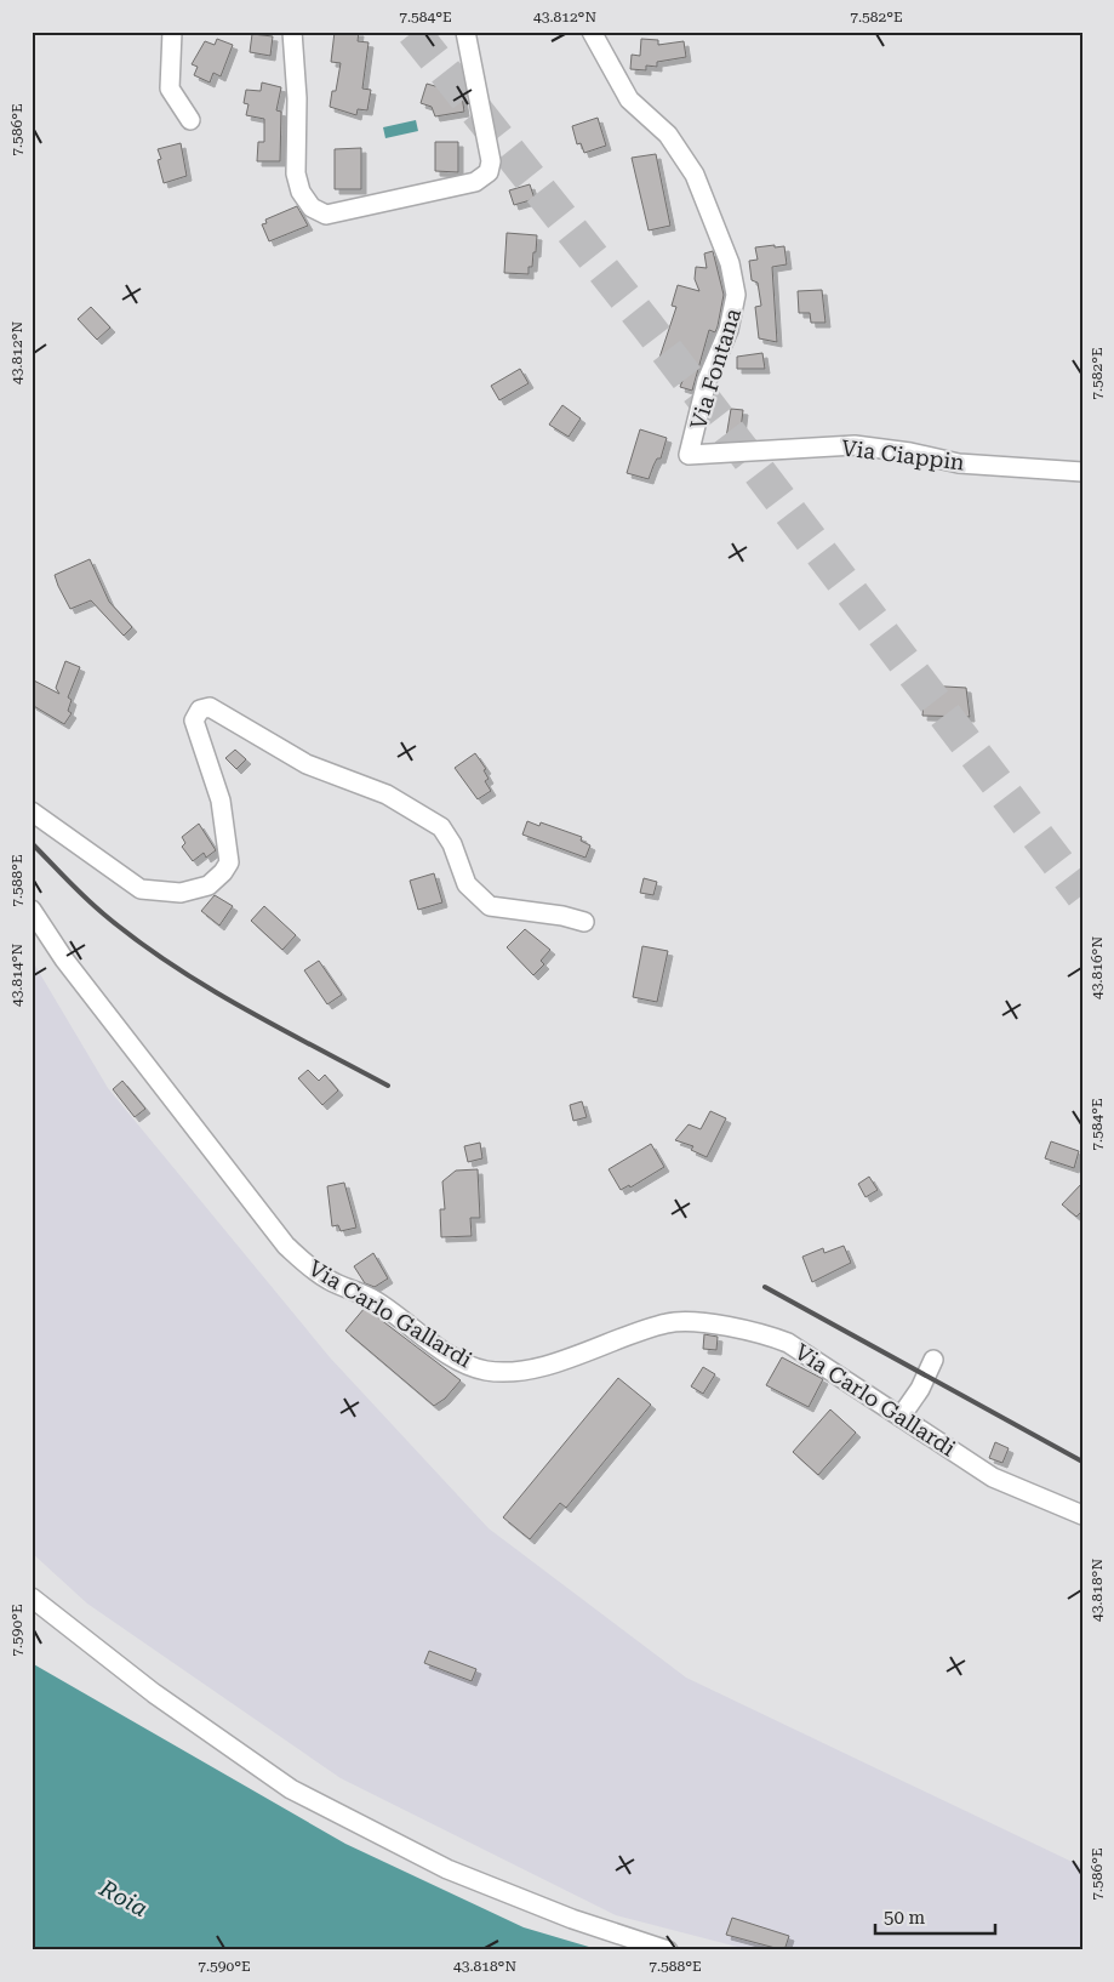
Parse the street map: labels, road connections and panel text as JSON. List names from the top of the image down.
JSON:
{
  "streets": {
    "street": ["Via Fontana", "Via Ciappin", "Via Carlo Gallardi"]
  },
  "crossings": [
    ["Via Fontana", "Via Ciappin"]
  ],
  "water": ["Roia"],
  "scale_bar": "50 m",
  "coordinates": [
    "7.584°E",
    "43.812°N",
    "7.582°E",
    "7.586°E",
    "7.588°E",
    "43.816°N",
    "43.814°N",
    "43.818°N",
    "7.590°E"
  ]
}
